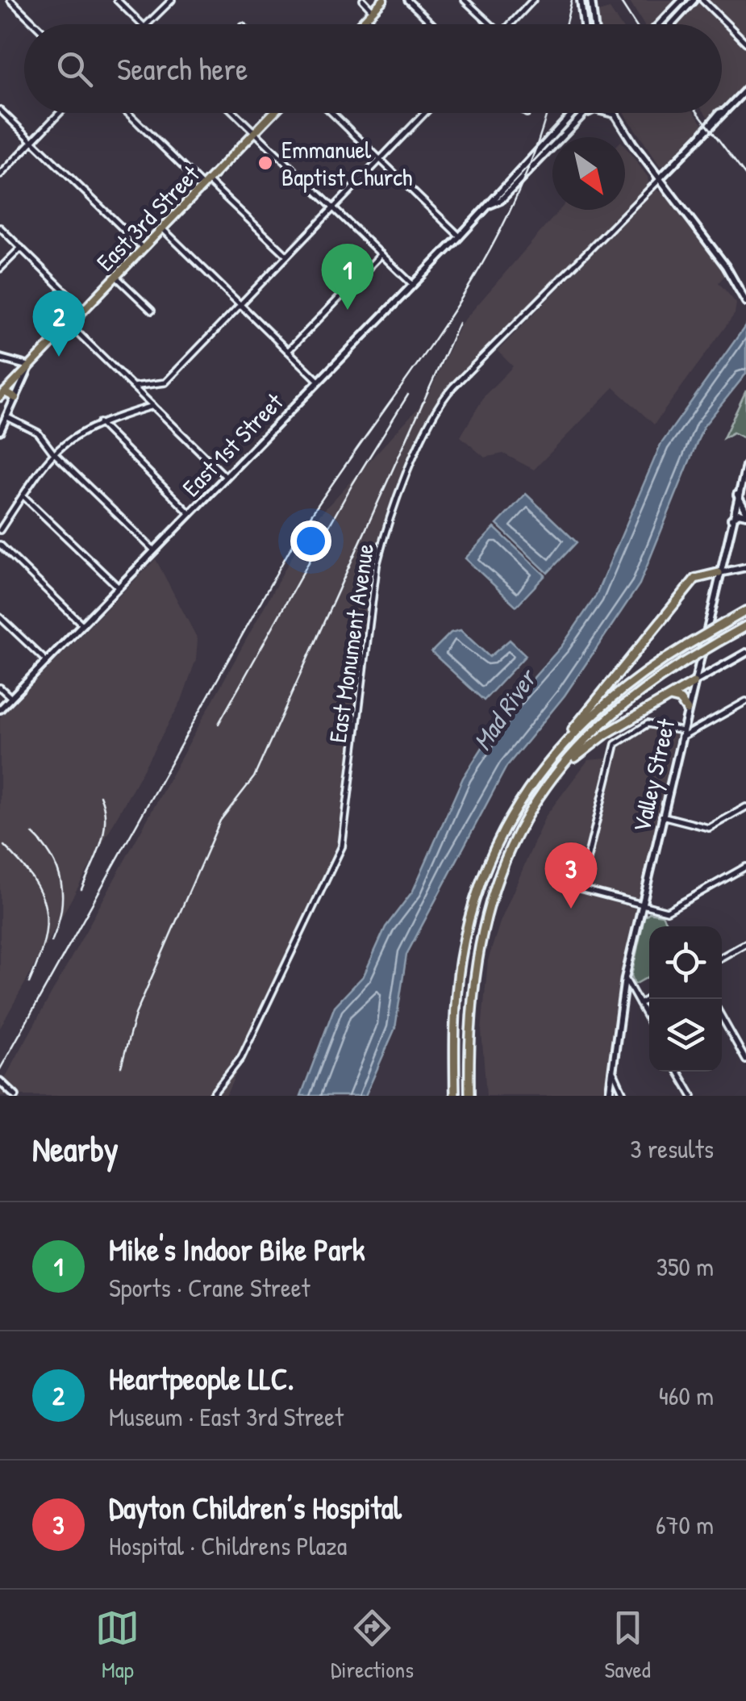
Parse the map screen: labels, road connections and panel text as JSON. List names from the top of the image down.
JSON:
{
  "streets": {
    "main road": [
      "East 3rd Street",
      "East 1st Street",
      "East Monument Avenue",
      "Valley Street"
    ]
  },
  "water": ["Mad River"],
  "places": ["Emmanuel Baptist Church"],
  "north": "bottom right",
  "page": {
    "search": "Search here",
    "pins": ["1", "2", "3"],
    "heading": ["Nearby", "3 results"],
    "list": [
      {
        "mark": "1",
        "name": "Mike's Indoor Bike Park",
        "note": "Sports · Crane Street",
        "value": "350 m"
      },
      {
        "mark": "2",
        "name": "Heartpeople LLC.",
        "note": "Museum · East 3rd Street",
        "value": "460 m"
      },
      {
        "mark": "3",
        "name": "Dayton Children’s Hospital",
        "note": "Hospital · Childrens Plaza",
        "value": "670 m"
      }
    ],
    "nav": ["Map", "Directions", "Saved"]
  }
}
